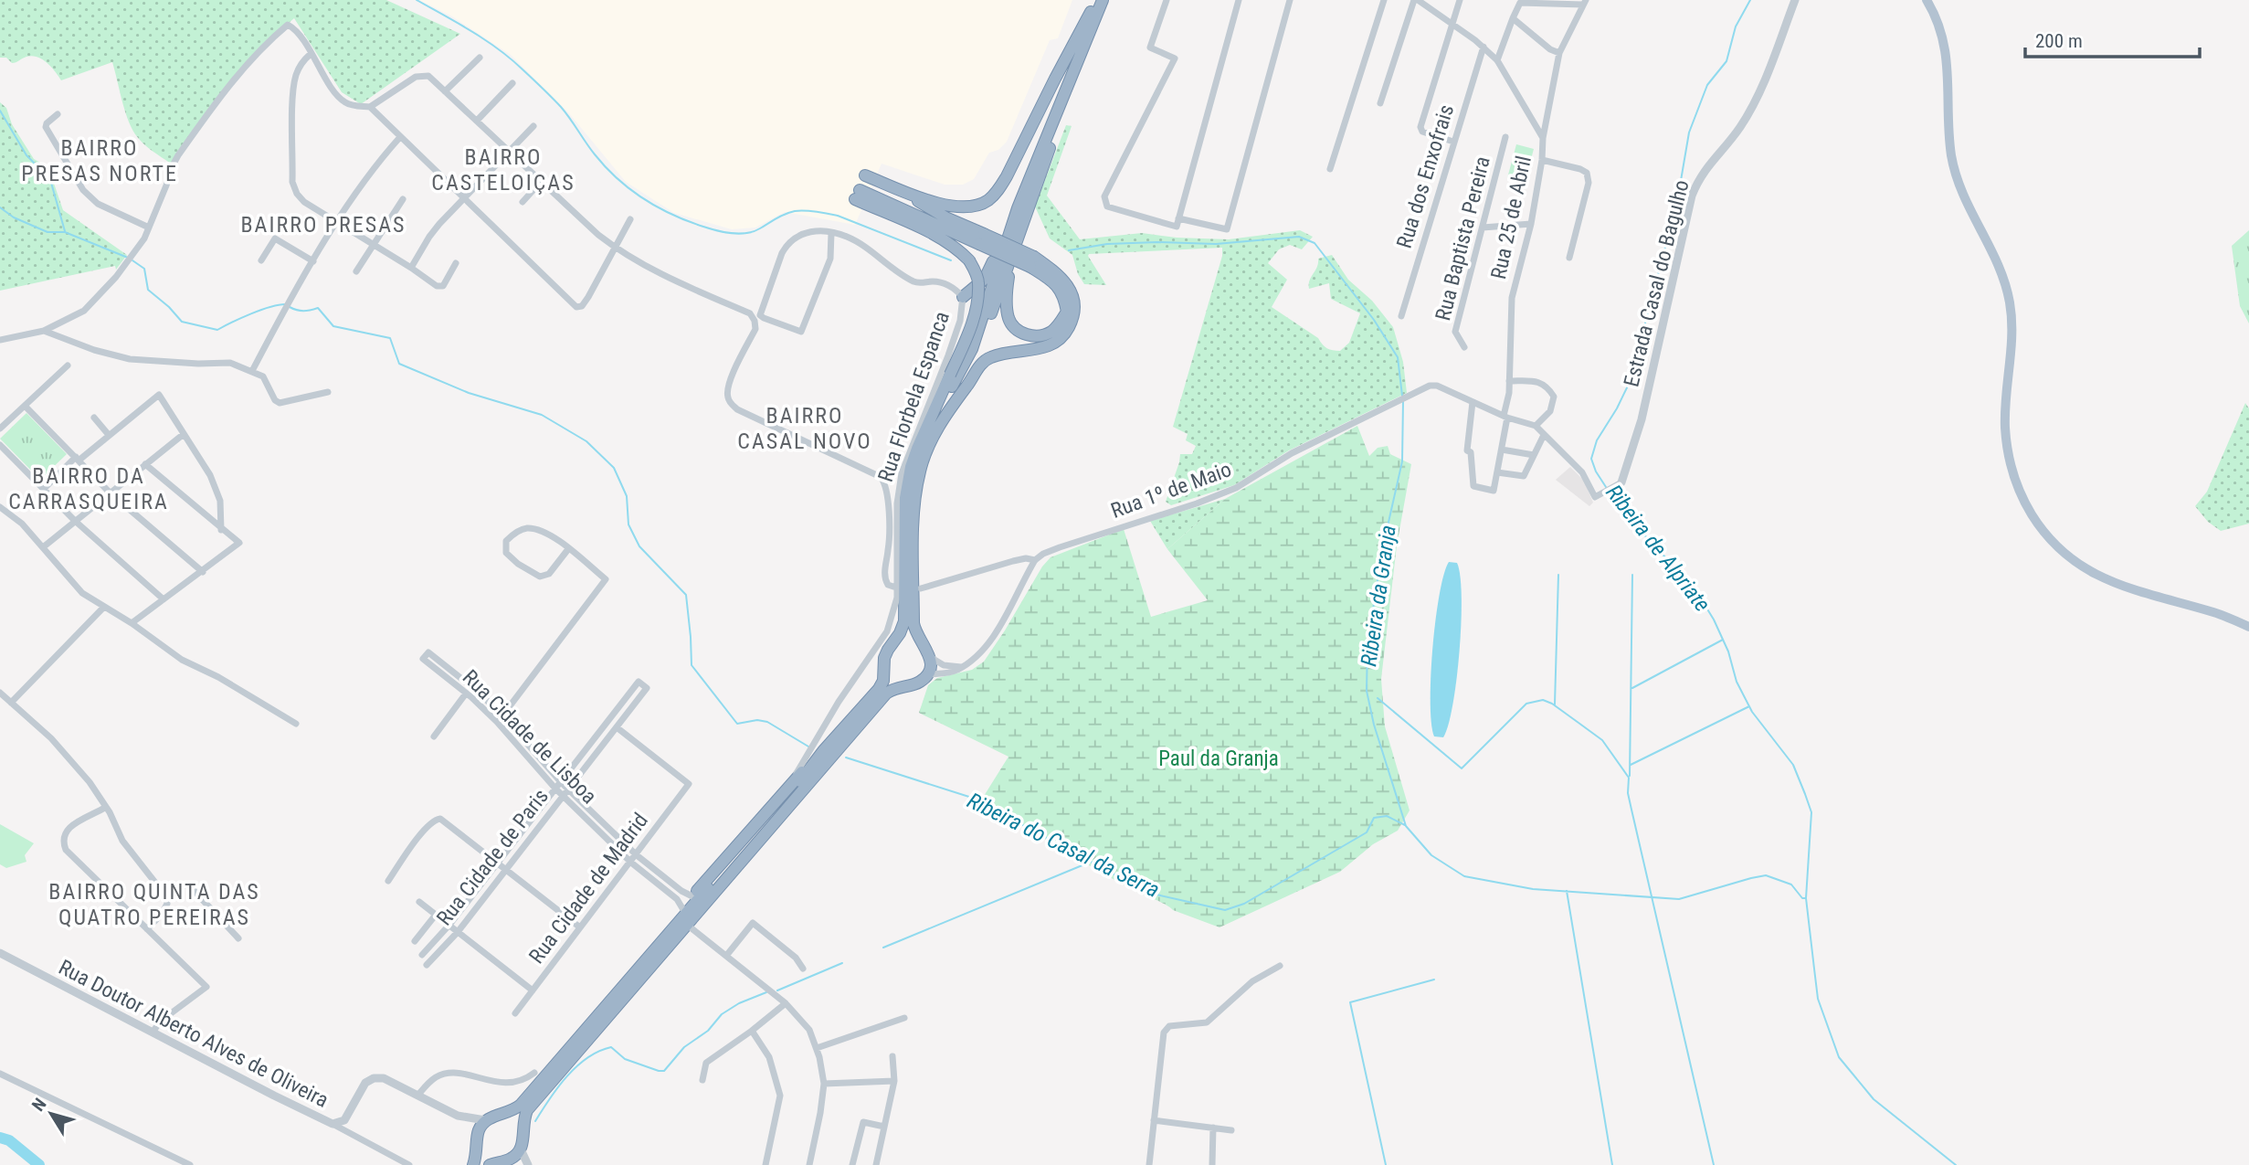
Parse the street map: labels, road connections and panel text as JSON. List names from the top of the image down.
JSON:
{
  "streets": {
    "street": [
      "Rua dos Enxofrais",
      "Rua 25 de Abril",
      "Rua Baptista Pereira",
      "Estrada Casal do Bagulho",
      "Rua Florbela Espanca",
      "Rua 1º de Maio",
      "Rua Cidade de Lisboa",
      "Rua Cidade de Paris",
      "Rua Cidade de Madrid",
      "Rua Doutor Alberto Alves de Oliveira"
    ]
  },
  "crossings": [
    ["Rua dos Enxofrais", "Rua 25 de Abril"],
    ["Rua 25 de Abril", "Rua 1º de Maio"],
    ["Rua Cidade de Lisboa", "Rua Cidade de Paris"],
    ["Rua Cidade de Lisboa", "Rua Cidade de Madrid"],
    ["Rua Cidade de Paris", "Rua Cidade de Madrid"]
  ],
  "districts": [
    "BAIRRO PRESAS NORTE",
    "BAIRRO CASTELOIÇAS",
    "BAIRRO PRESAS",
    "BAIRRO CASAL NOVO",
    "BAIRRO DA CARRASQUEIRA",
    "BAIRRO QUINTA DAS QUATRO PEREIRAS"
  ],
  "water": ["Ribeira de Alpriate", "Ribeira da Granja", "Ribeira do Casal da Serra"],
  "parks": ["Paul da Granja"],
  "scale_bar": "200 m",
  "north": "top left"
}
